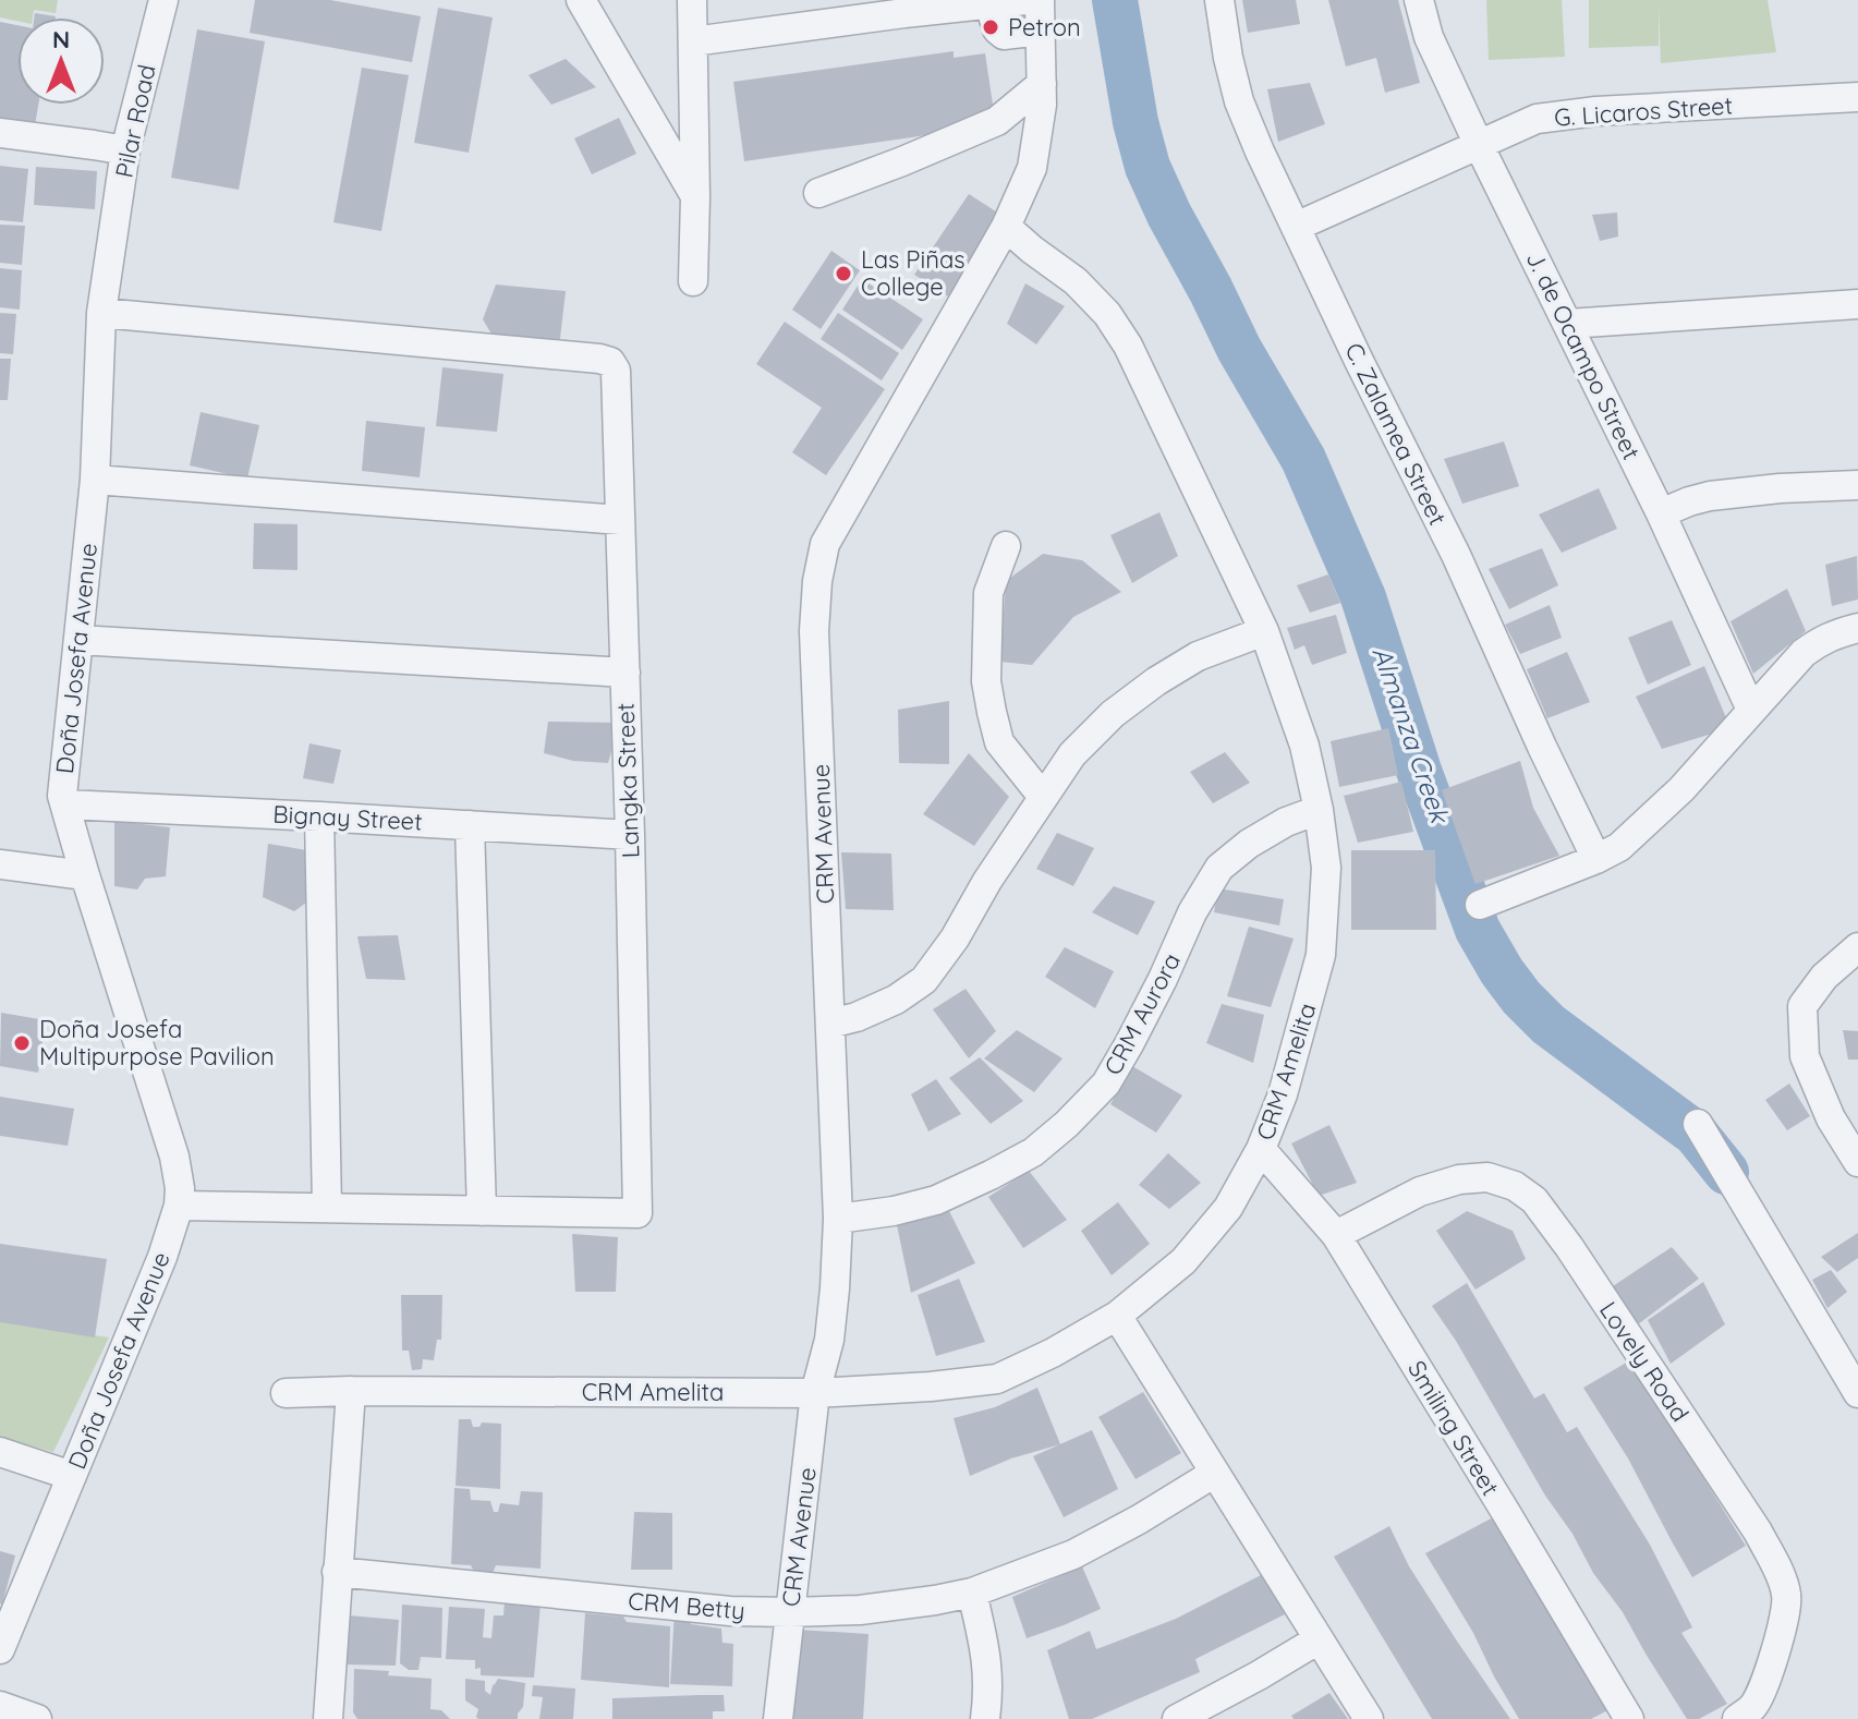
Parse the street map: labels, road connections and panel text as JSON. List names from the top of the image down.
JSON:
{
  "streets": {
    "street": [
      "G. Licaros Street",
      "Pilar Road",
      "J. de Ocampo Street",
      "C. Zalamea Street",
      "Doña Josefa Avenue",
      "Langka Street",
      "Bignay Street",
      "CRM Avenue",
      "CRM Aurora",
      "CRM Amelita",
      "Lovely Road",
      "Smiling Street",
      "CRM Betty"
    ]
  },
  "crossings": [
    ["G. Licaros Street", "J. de Ocampo Street"],
    ["G. Licaros Street", "C. Zalamea Street"],
    ["Pilar Road", "Doña Josefa Avenue"],
    ["Doña Josefa Avenue", "Langka Street"],
    ["Doña Josefa Avenue", "Bignay Street"],
    ["Langka Street", "Bignay Street"],
    ["CRM Avenue", "CRM Aurora"],
    ["CRM Avenue", "CRM Amelita"],
    ["CRM Avenue", "CRM Betty"],
    ["CRM Aurora", "CRM Amelita"],
    ["CRM Amelita", "Smiling Street"],
    ["Lovely Road", "Smiling Street"]
  ],
  "water": ["Almanza Creek"],
  "places": ["Petron", "Las Piñas College", "Doña Josefa Multipurpose Pavilion"],
  "north": "top"
}
